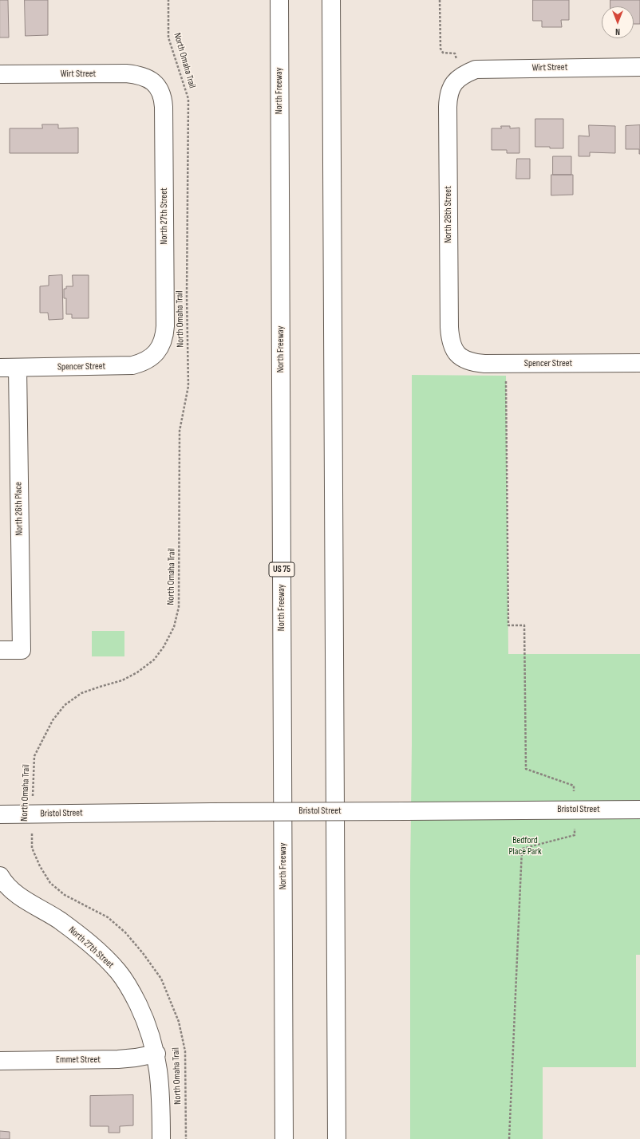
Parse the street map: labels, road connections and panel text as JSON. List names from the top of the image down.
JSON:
{
  "streets": {
    "main road": [
      "Wirt Street",
      "North Freeway",
      "North 28th Street",
      "North 27th Street",
      "Spencer Street",
      "North 26th Place",
      "US 75",
      "Bristol Street",
      "Emmet Street"
    ],
    "path": ["North Omaha Trail"]
  },
  "crossings": [
    ["North Omaha Trail", "Bristol Street"],
    ["Wirt Street", "North 28th Street"],
    ["Wirt Street", "North 27th Street"],
    ["North 28th Street", "Spencer Street"],
    ["North 27th Street", "Spencer Street"],
    ["North 27th Street", "Emmet Street"],
    ["Spencer Street", "North 26th Place"]
  ],
  "parks": ["Bedford Place Park"],
  "north": "bottom"
}
